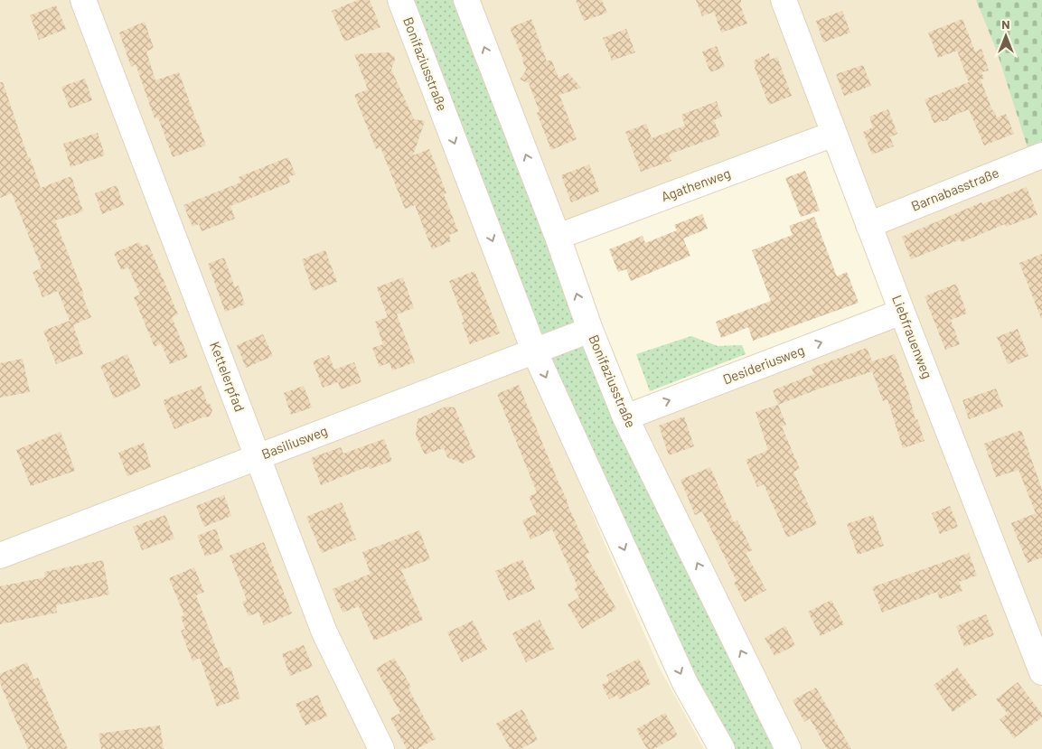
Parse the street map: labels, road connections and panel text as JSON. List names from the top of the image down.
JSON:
{
  "streets": {
    "street": [
      "Bonifaziusstraße",
      "Agathenweg",
      "Barnabasstraße",
      "Liebfrauenweg",
      "Desideriusweg",
      "Kettelerpfad",
      "Basiliusweg"
    ]
  },
  "crossings": [
    ["Bonifaziusstraße", "Agathenweg"],
    ["Bonifaziusstraße", "Desideriusweg"],
    ["Bonifaziusstraße", "Basiliusweg"],
    ["Agathenweg", "Liebfrauenweg"],
    ["Barnabasstraße", "Liebfrauenweg"],
    ["Liebfrauenweg", "Desideriusweg"],
    ["Kettelerpfad", "Basiliusweg"]
  ],
  "one_way": ["Desideriusweg"],
  "north": "top"
}
